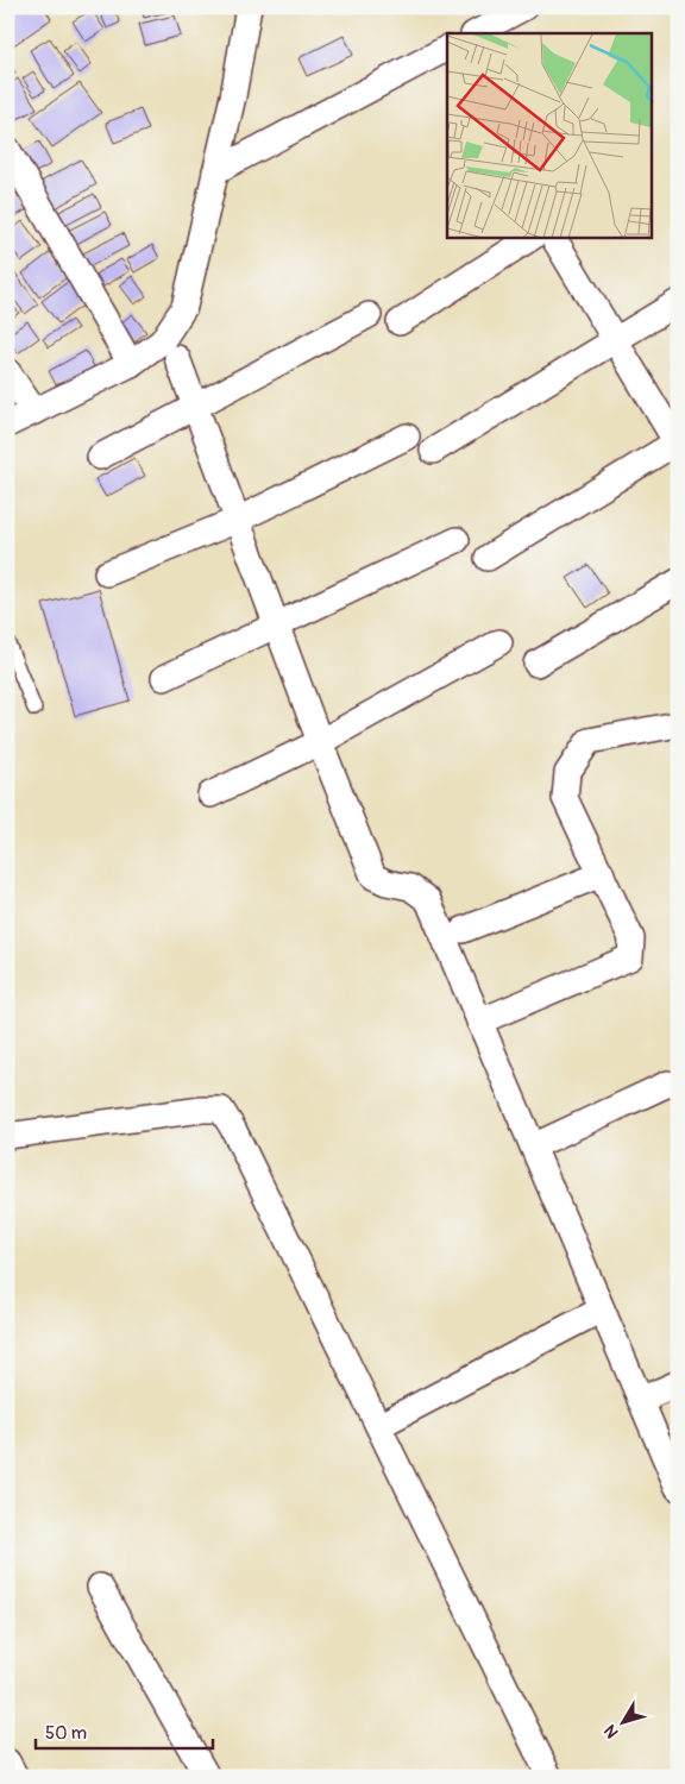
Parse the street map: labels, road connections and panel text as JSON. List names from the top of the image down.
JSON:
{
  "scale_bar": "50 m",
  "north": "bottom left"
}
